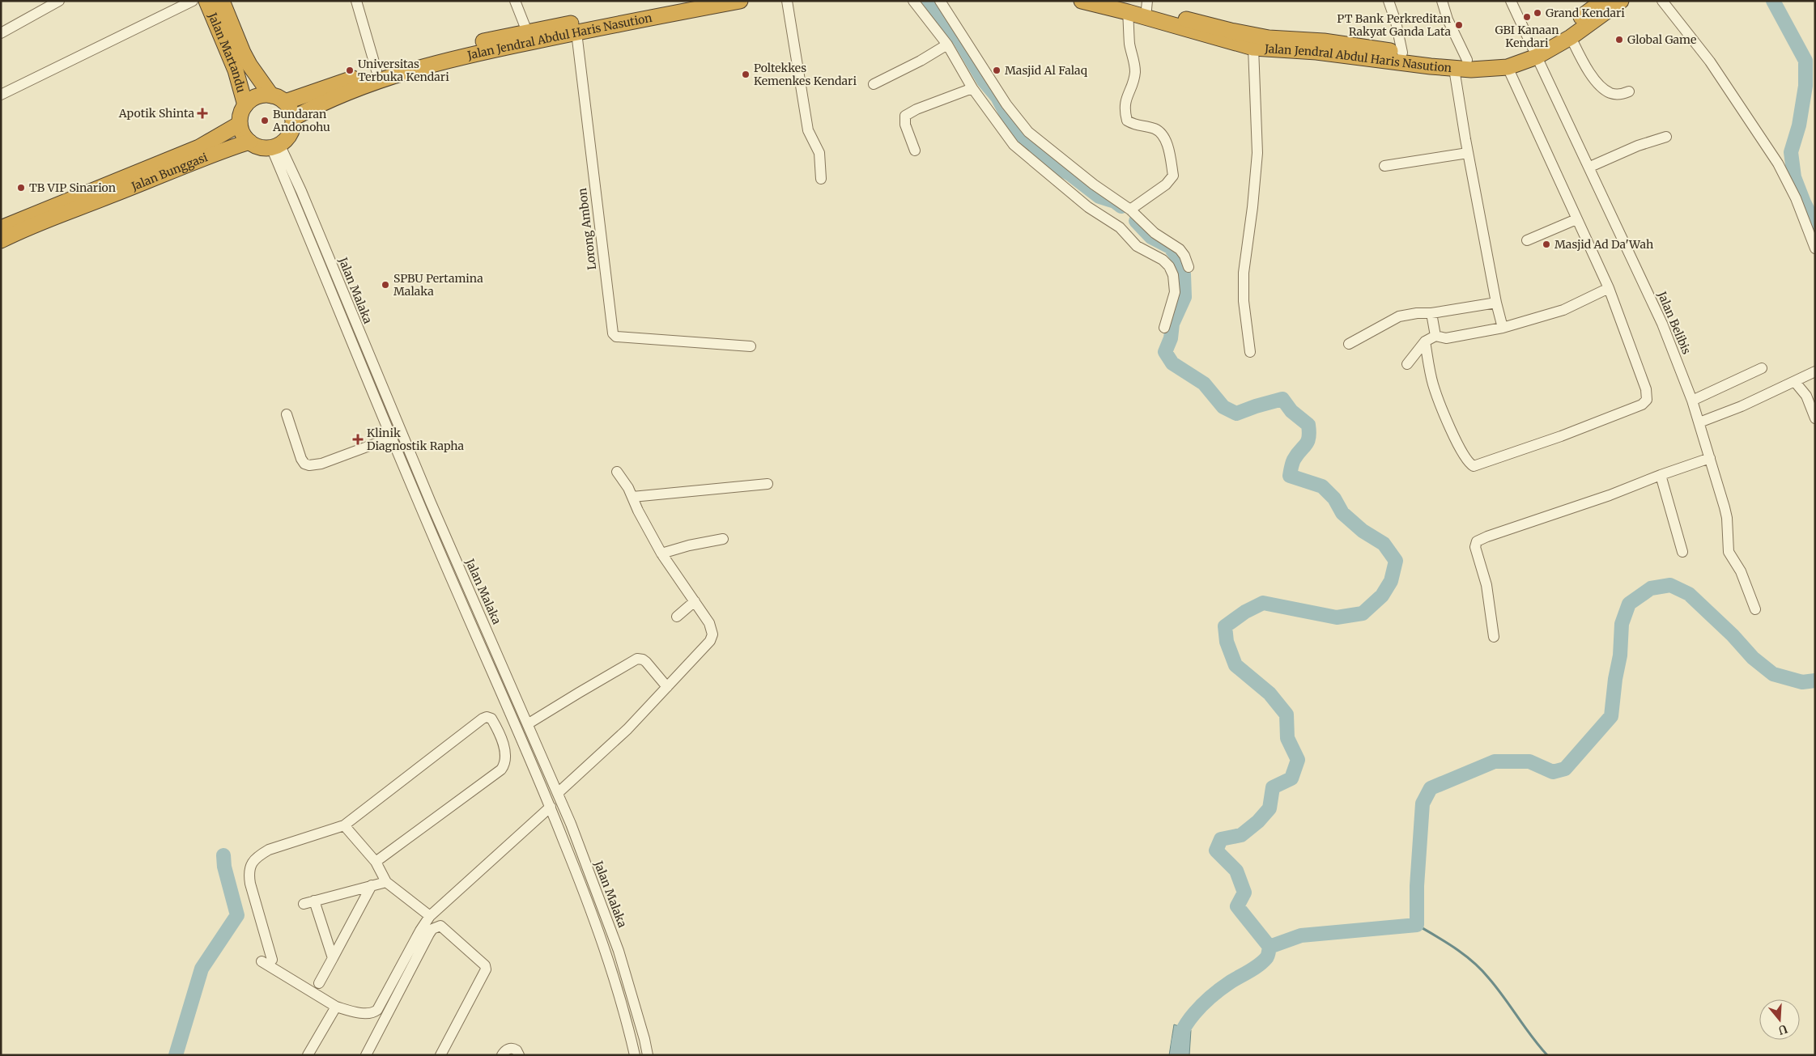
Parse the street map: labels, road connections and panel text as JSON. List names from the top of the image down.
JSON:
{
  "streets": {
    "highway": ["Jalan Jendral Abdul Haris Nasution", "Jalan Martandu", "Jalan Bunggasi"],
    "street": ["Lorong Ambon", "Jalan Malaka", "Jalan Belibis"]
  },
  "crossings": [
    ["Jalan Jendral Abdul Haris Nasution", "Jalan Martandu"],
    ["Jalan Jendral Abdul Haris Nasution", "Jalan Bunggasi"],
    ["Jalan Jendral Abdul Haris Nasution", "Lorong Ambon"],
    ["Jalan Jendral Abdul Haris Nasution", "Jalan Malaka"],
    ["Jalan Jendral Abdul Haris Nasution", "Jalan Belibis"],
    ["Jalan Martandu", "Jalan Bunggasi"],
    ["Jalan Martandu", "Jalan Malaka"],
    ["Jalan Bunggasi", "Jalan Malaka"]
  ],
  "places": {
    "other": [
      "Grand Kendari",
      "GBI Kanaan Kendari",
      "PT Bank Perkreditan Rakyat Ganda Lata",
      "Global Game",
      "Universitas Terbuka Kendari",
      "Masjid Al Falaq",
      "Poltekkes Kemenkes Kendari",
      "Bundaran Andonohu",
      "TB VIP Sinarion",
      "Masjid Ad Da'Wah",
      "SPBU Pertamina Malaka"
    ],
    "health": ["Apotik Shinta", "Klinik Diagnostik Rapha"]
  },
  "north": "bottom"
}
